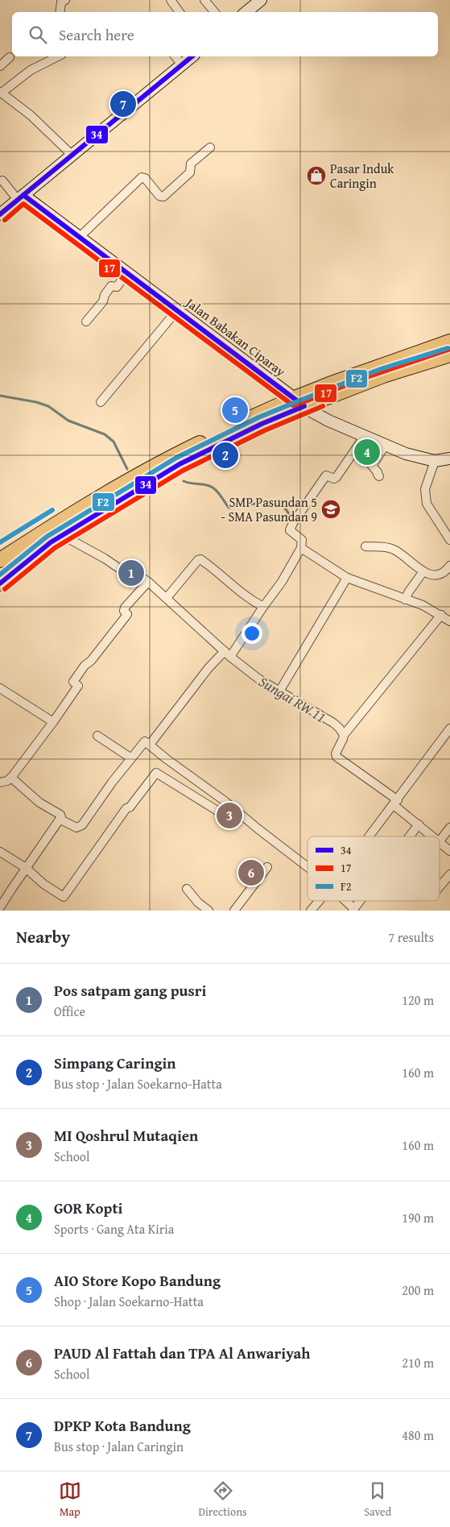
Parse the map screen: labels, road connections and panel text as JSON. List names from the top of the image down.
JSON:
{
  "streets": {
    "street": ["Jalan Babakan Ciparay"]
  },
  "water": ["Sungai RW 11"],
  "places": {
    "shop": ["Pasar Induk Caringin"],
    "school or university": ["SMP Pasundan 5 - SMA Pasundan 9"]
  },
  "lines": ["transit line 34", "transit line 17", "transit line F2"],
  "legend": ["34", "17", "F2"],
  "page": {
    "search": "Search here",
    "pins": [
      "7",
      "5",
      "4",
      "2",
      "1",
      "3",
      "6"
    ],
    "heading": ["Nearby", "7 results"],
    "list": [
      {
        "mark": "1",
        "name": "Pos satpam gang pusri",
        "note": "Office",
        "value": "120 m"
      },
      {
        "mark": "2",
        "name": "Simpang Caringin",
        "note": "Bus stop · Jalan Soekarno-Hatta",
        "value": "160 m"
      },
      {
        "mark": "3",
        "name": "MI Qoshrul Mutaqien",
        "note": "School",
        "value": "160 m"
      },
      {
        "mark": "4",
        "name": "GOR Kopti",
        "note": "Sports · Gang Ata Kiria",
        "value": "190 m"
      },
      {
        "mark": "5",
        "name": "AIO Store Kopo Bandung",
        "note": "Shop · Jalan Soekarno-Hatta",
        "value": "200 m"
      },
      {
        "mark": "6",
        "name": "PAUD Al Fattah dan TPA Al Anwariyah",
        "note": "School",
        "value": "210 m"
      },
      {
        "mark": "7",
        "name": "DPKP Kota Bandung",
        "note": "Bus stop · Jalan Caringin",
        "value": "480 m"
      }
    ],
    "nav": ["Map", "Directions", "Saved"]
  }
}
